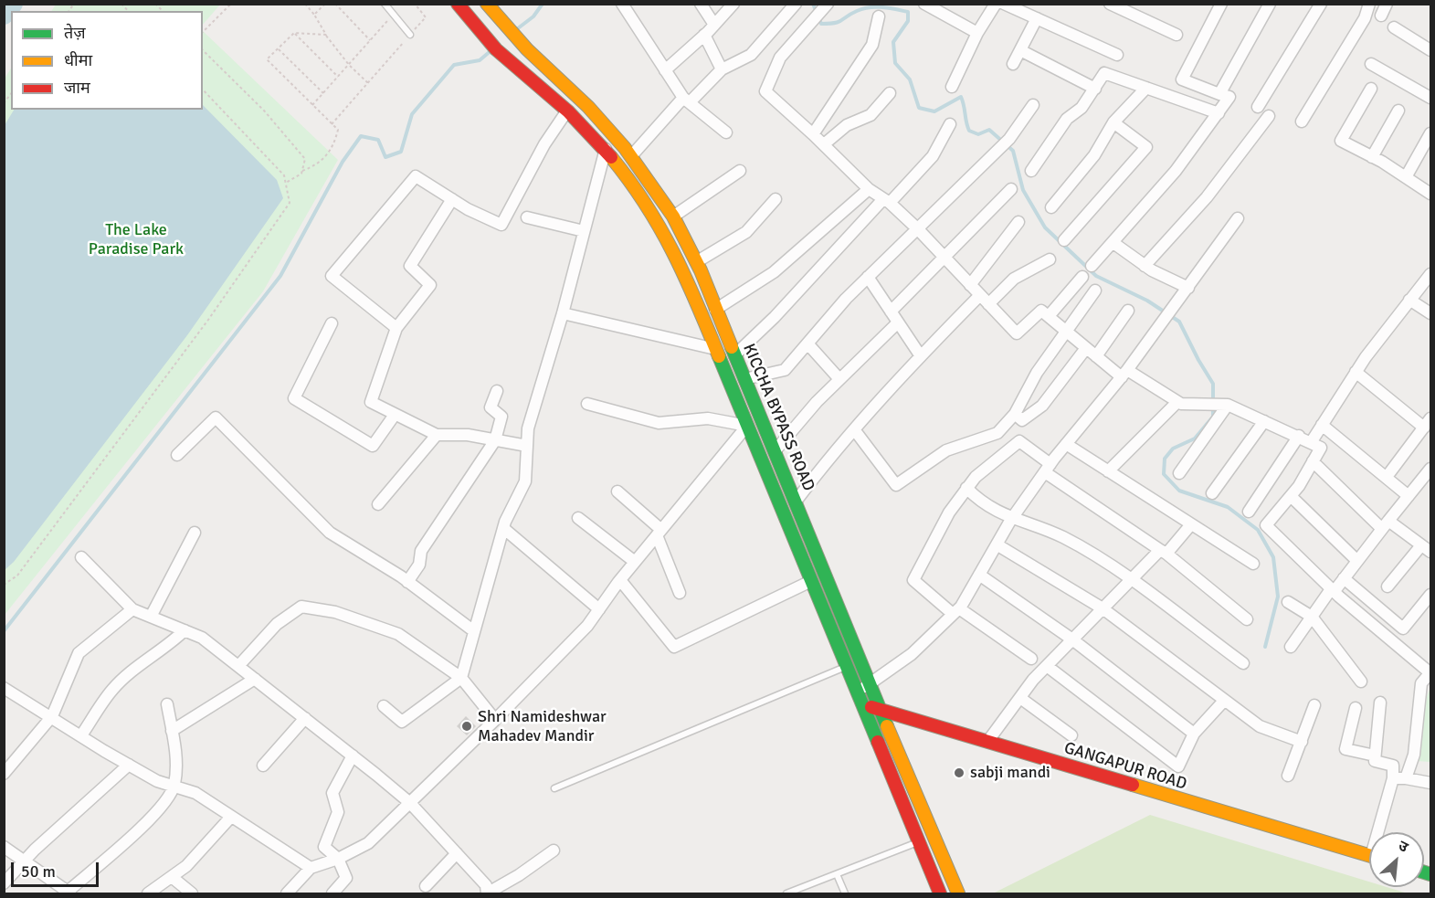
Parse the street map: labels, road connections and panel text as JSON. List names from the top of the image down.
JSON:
{
  "streets": {
    "main road": ["KICCHA BYPASS ROAD", "GANGAPUR ROAD"]
  },
  "crossings": [
    ["KICCHA BYPASS ROAD", "GANGAPUR ROAD"]
  ],
  "parks": ["The Lake Paradise Park"],
  "places": ["Shri Namideshwar Mahadev Mandir", "sabji mandi"],
  "legend": ["तेज़", "धीमा", "जाम"],
  "scale_bar": "50 m",
  "north": "top right"
}
